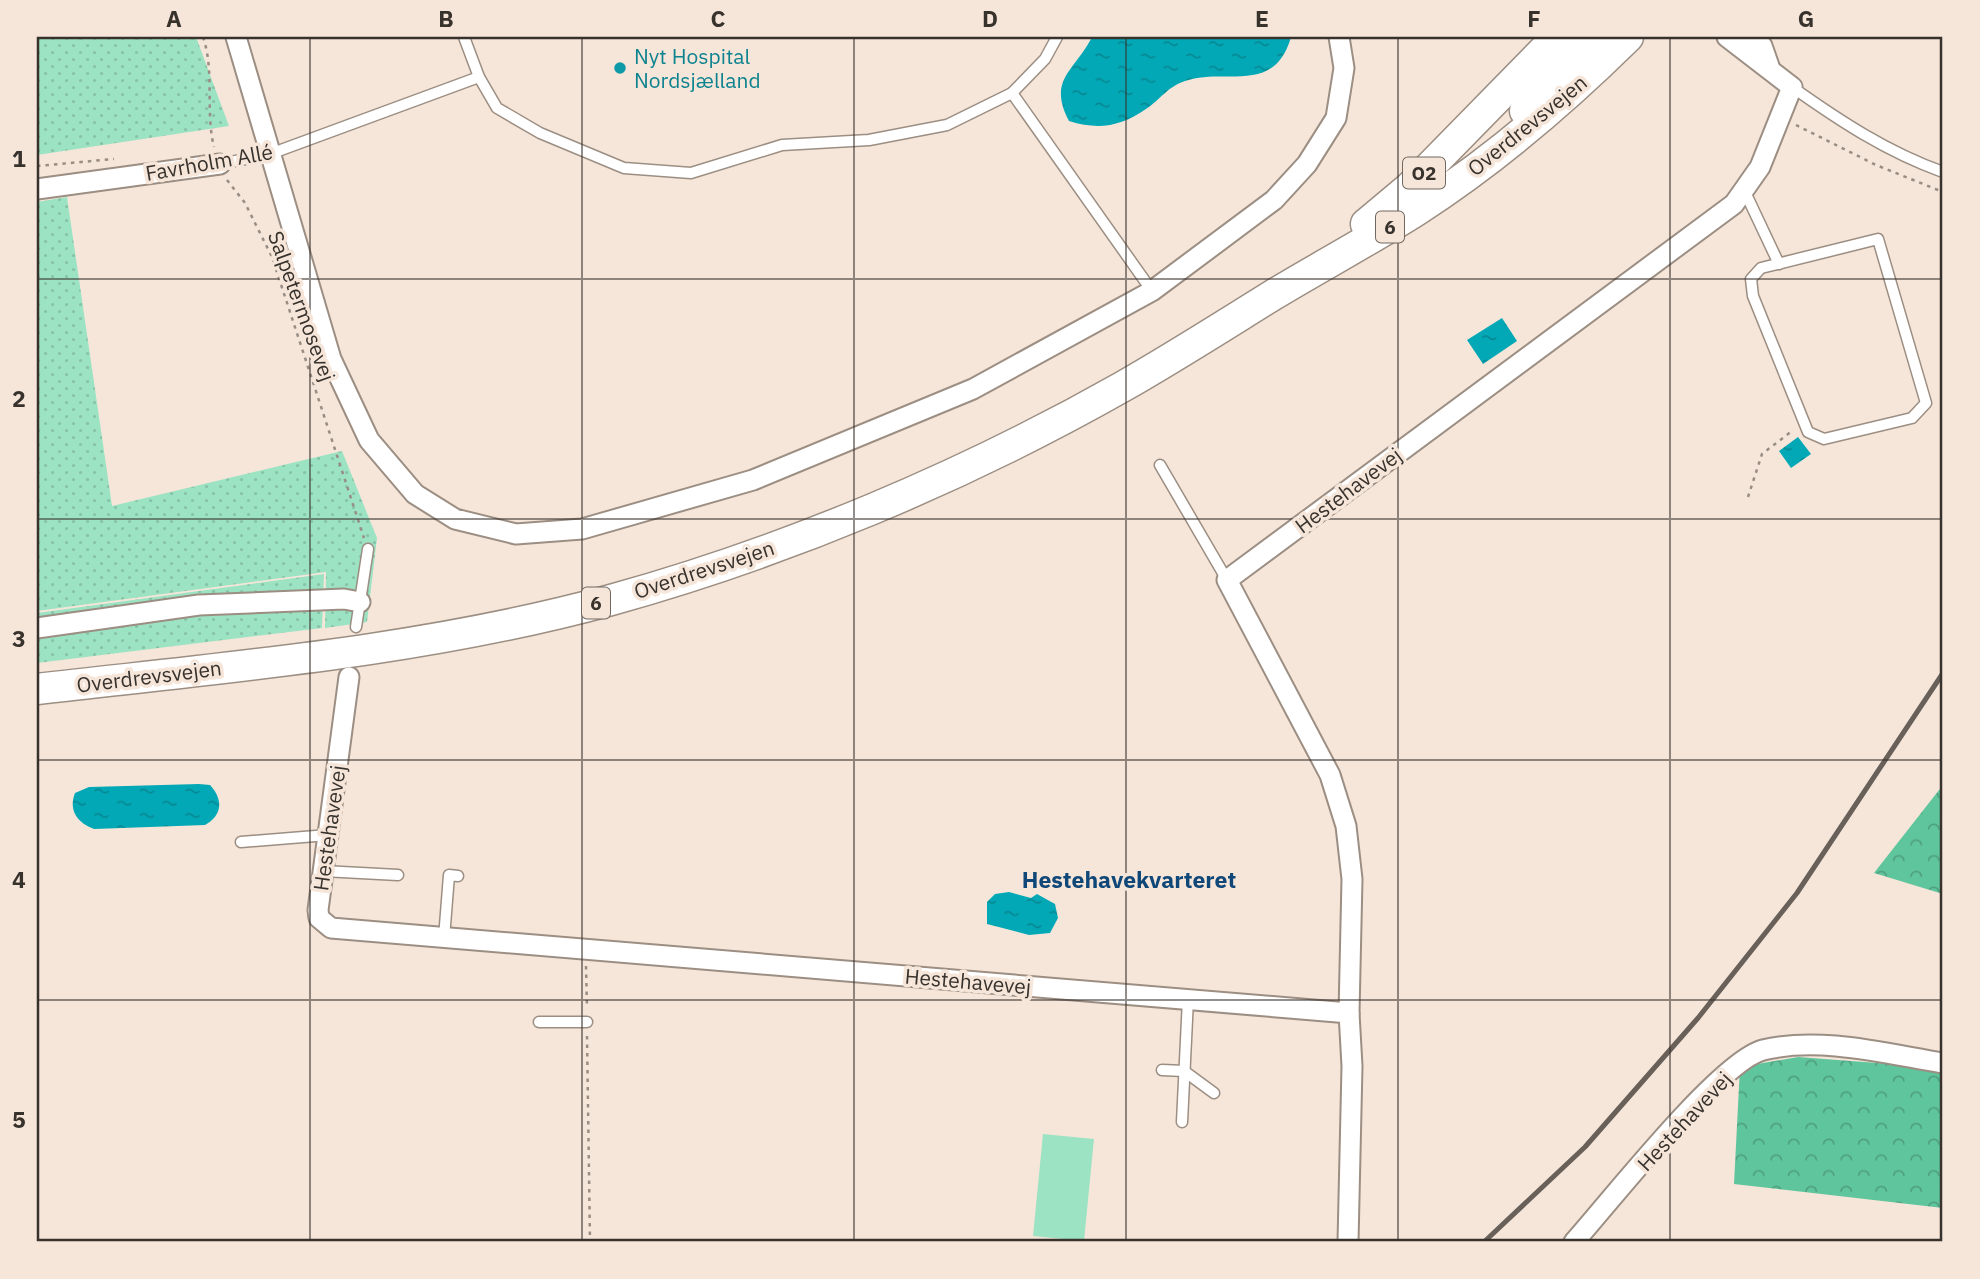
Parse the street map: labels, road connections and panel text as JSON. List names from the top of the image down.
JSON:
{
  "streets": {
    "main road": ["Overdrevsvejen", "O2", "6"],
    "street": ["Favrholm Allé", "Hestehavevej"],
    "path": ["Salpetermosevej"]
  },
  "crossings": [
    ["Favrholm Allé", "Salpetermosevej"]
  ],
  "districts": ["Hestehavekvarteret"],
  "places": ["Nyt Hospital Nordsjælland"],
  "grid": {
    "columns": [
      "A",
      "B",
      "C",
      "D",
      "E",
      "F",
      "G"
    ],
    "rows": [
      "1",
      "2",
      "3",
      "4",
      "5"
    ]
  }
}
